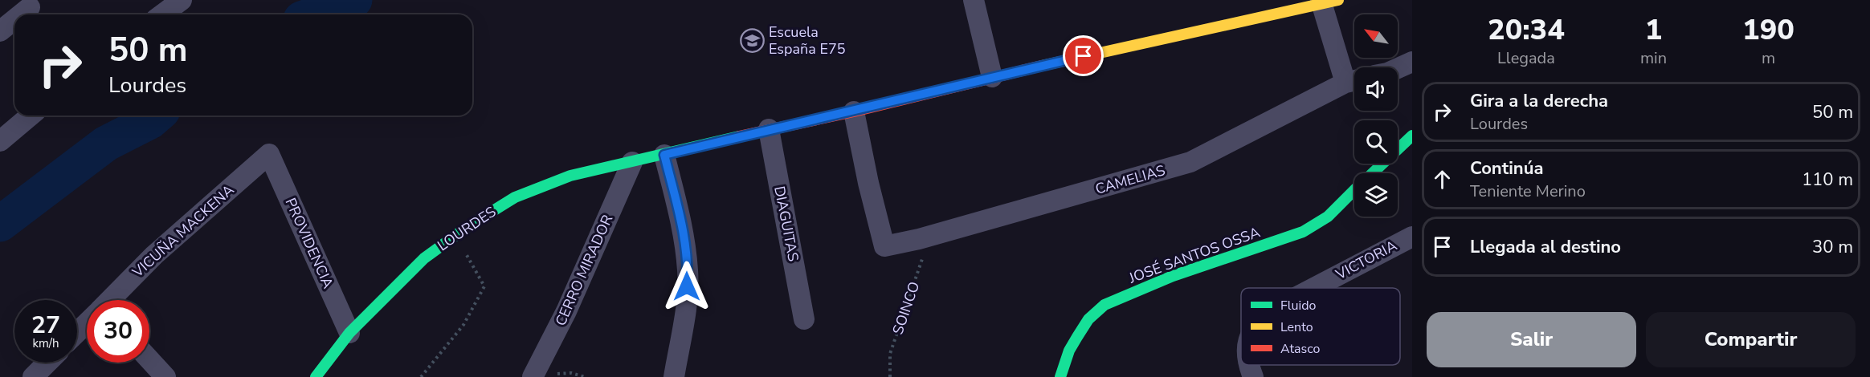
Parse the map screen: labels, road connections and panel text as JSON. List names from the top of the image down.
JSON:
{
  "streets": {
    "street": [
      "CAMELIAS",
      "DIAGUITAS",
      "LOURDES",
      "VICUÑA MACKENA",
      "PROVIDENCIA",
      "JOSÉ SANTOS OSSA",
      "VICTORIA",
      "CERRO MIRADOR"
    ],
    "path": ["SOINCO"]
  },
  "crossings": [
    ["CAMELIAS", "LOURDES"],
    ["CAMELIAS", "SOINCO"],
    ["DIAGUITAS", "LOURDES"],
    ["LOURDES", "PROVIDENCIA"],
    ["LOURDES", "CERRO MIRADOR"],
    ["VICUÑA MACKENA", "PROVIDENCIA"]
  ],
  "places": {
    "school or university": ["Escuela España E75"]
  },
  "legend": ["Fluido", "Lento", "Atasco"],
  "north": "top left",
  "page": {
    "eta": [
      "20:34",
      "Llegada",
      "1",
      "min",
      "190",
      "m"
    ],
    "turn": ["50 m", "Lourdes"],
    "list": [
      {
        "name": "Gira a la derecha",
        "note": "Lourdes",
        "value": "50 m"
      },
      {
        "name": "Continúa",
        "note": "Teniente Merino",
        "value": "110 m"
      },
      {
        "name": "Llegada al destino",
        "value": "30 m"
      }
    ],
    "speed": "27 km/h",
    "limit": "30",
    "buttons": ["Salir", "Compartir"]
  }
}
